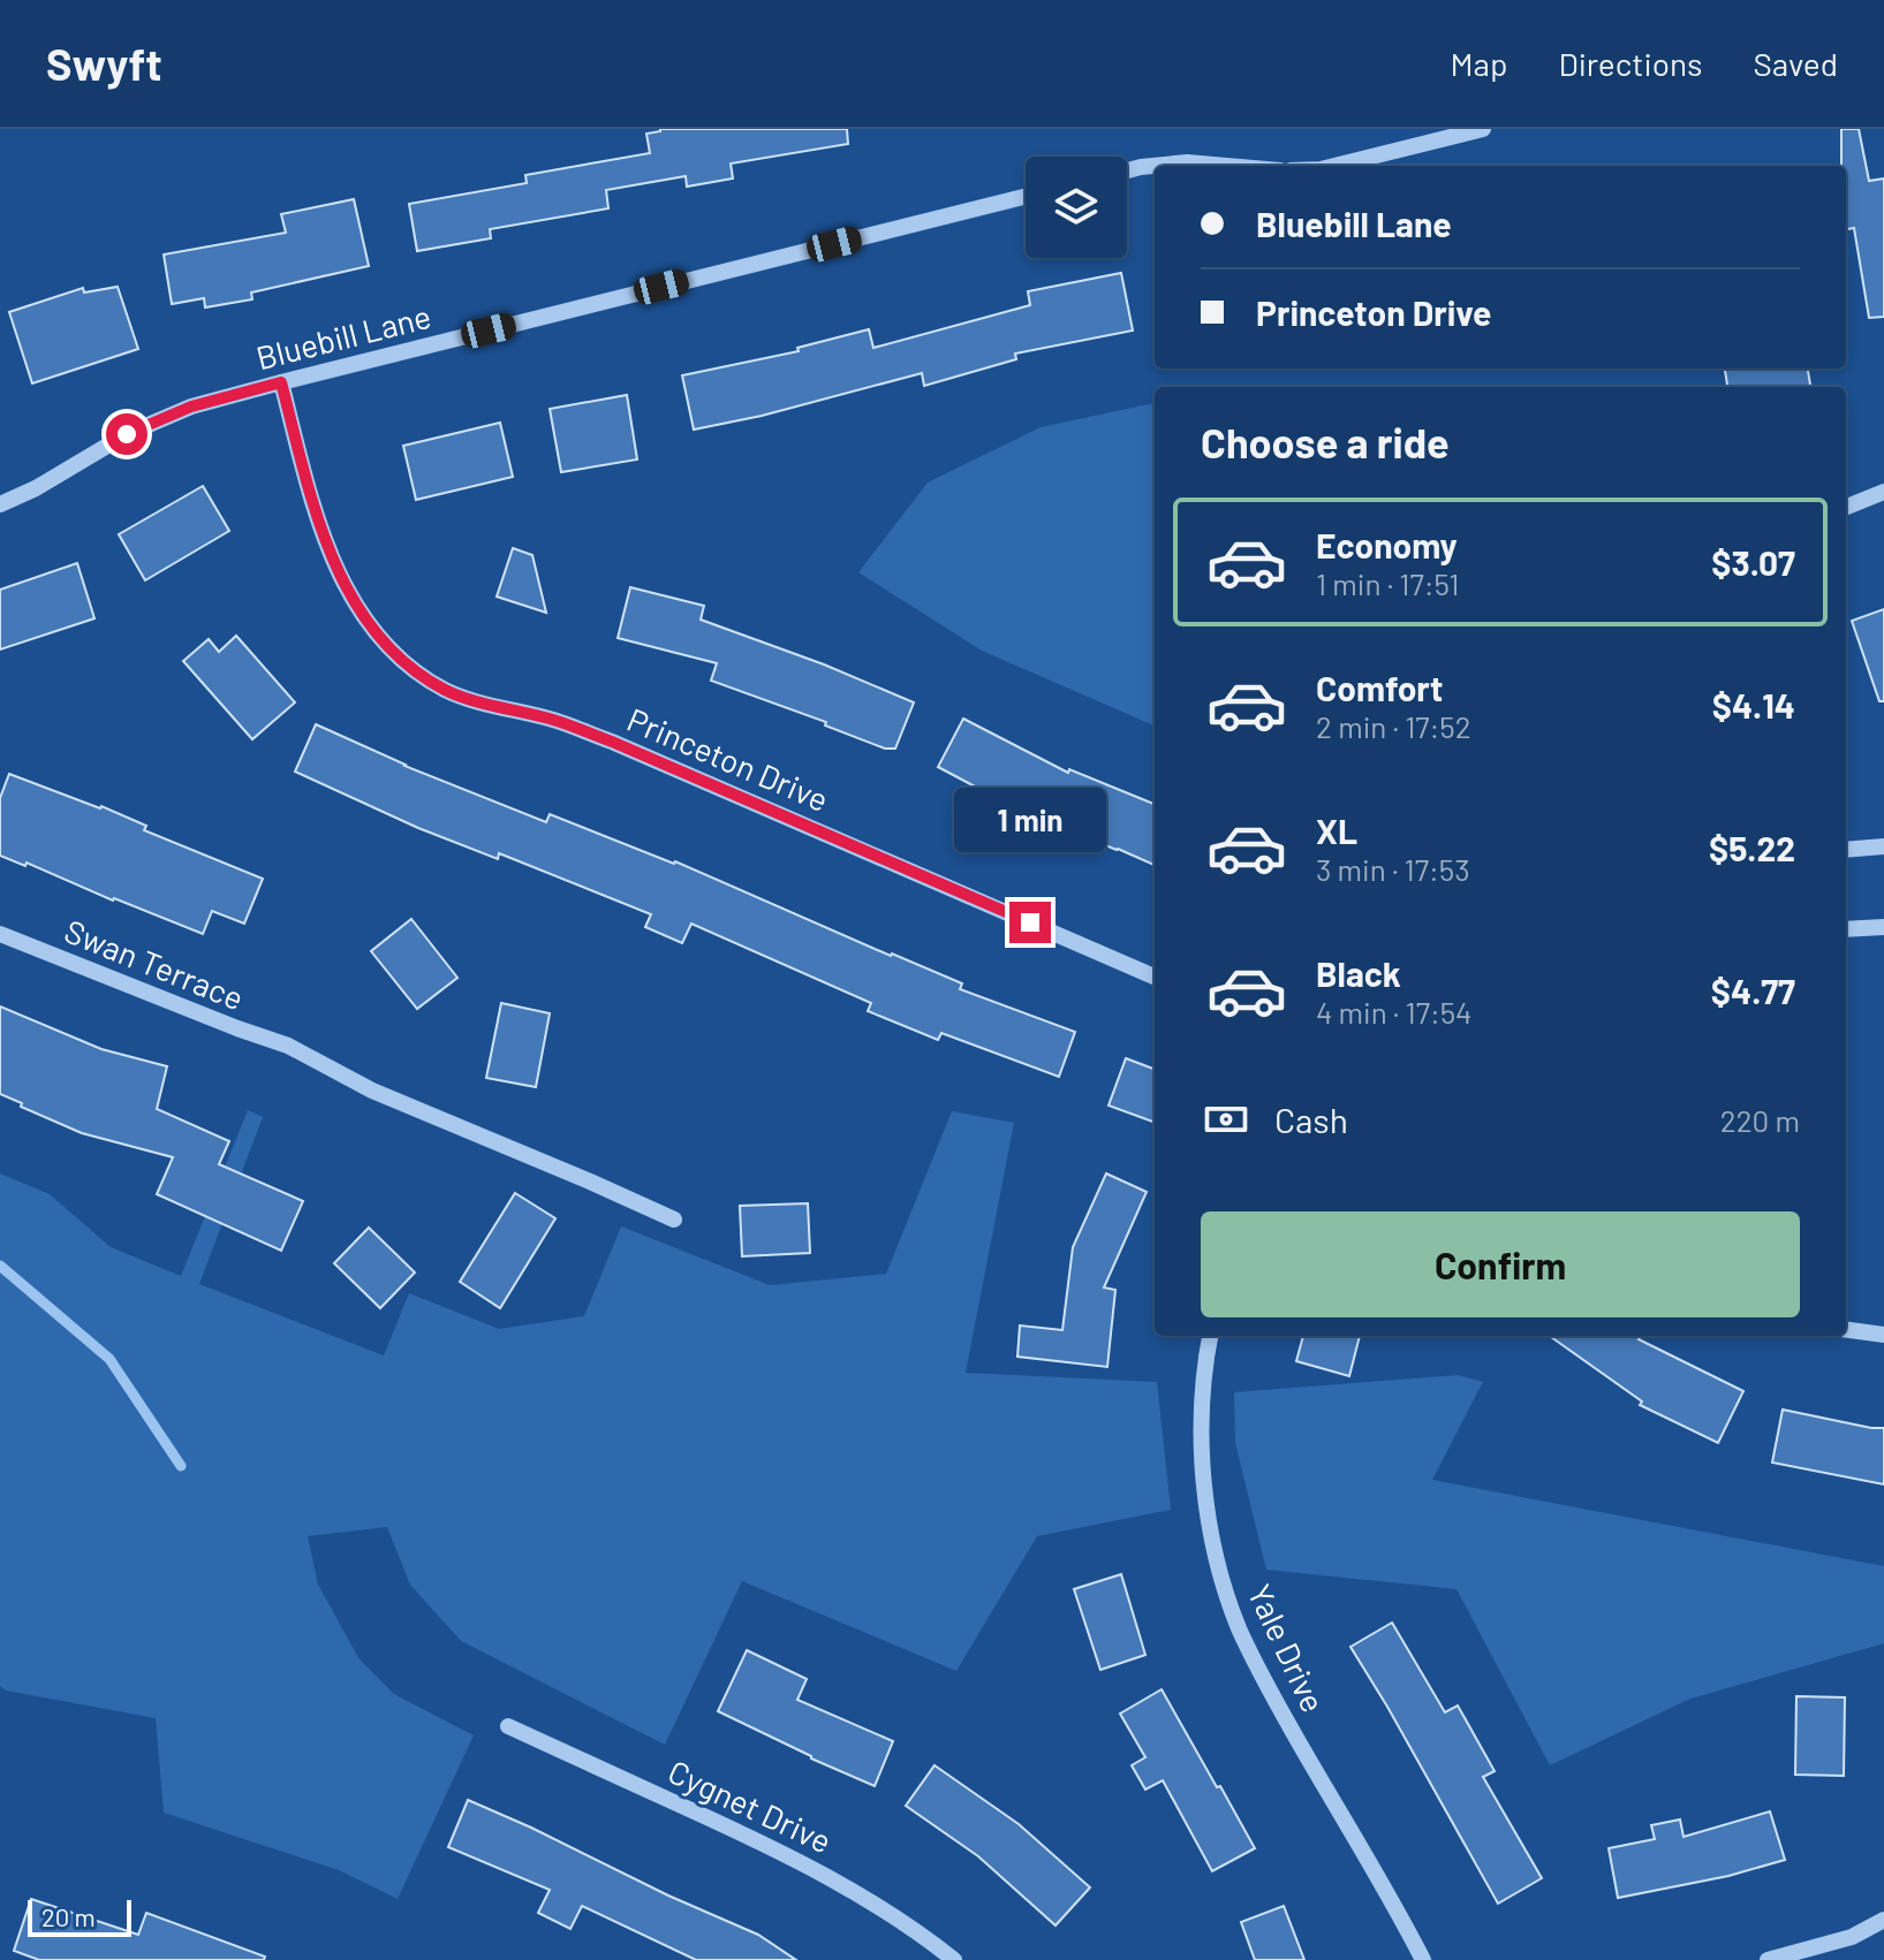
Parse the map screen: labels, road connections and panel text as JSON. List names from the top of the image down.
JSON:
{
  "streets": {
    "street": [
      "Bluebill Lane",
      "Princeton Drive",
      "Swan Terrace",
      "Yale Drive",
      "Cygnet Drive"
    ]
  },
  "crossings": [
    ["Bluebill Lane", "Princeton Drive"]
  ],
  "scale_bar": "20 m",
  "page": {
    "header": "Swyft",
    "nav": ["Map", "Directions", "Saved"],
    "banner": ["Bluebill Lane", "Princeton Drive"],
    "heading": "Choose a ride",
    "list": [
      {
        "name": "Economy",
        "note": "1 min · 17:51",
        "value": "$3.07"
      },
      {
        "name": "Comfort",
        "note": "2 min · 17:52",
        "value": "$4.14"
      },
      {
        "name": "XL",
        "note": "3 min · 17:53",
        "value": "$5.22"
      },
      {
        "name": "Black",
        "note": "4 min · 17:54",
        "value": "$4.77"
      }
    ],
    "bubble": "1 min",
    "pay": ["Cash", "220 m"],
    "buttons": "Confirm",
    "scale": "20 m"
  }
}
